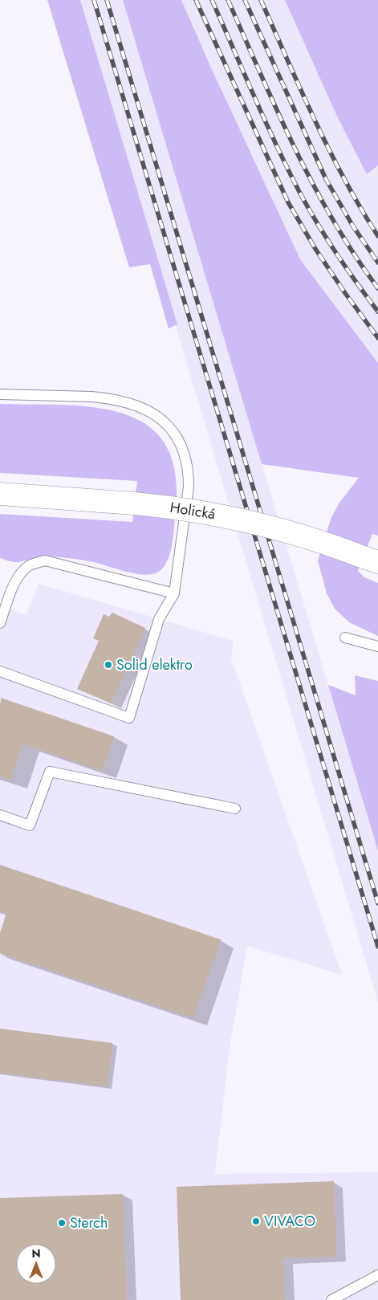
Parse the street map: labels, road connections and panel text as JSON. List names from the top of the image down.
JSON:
{
  "streets": {
    "street": ["Holická"]
  },
  "places": ["Solid elektro", "VIVACO", "Sterch"],
  "north": "top"
}
